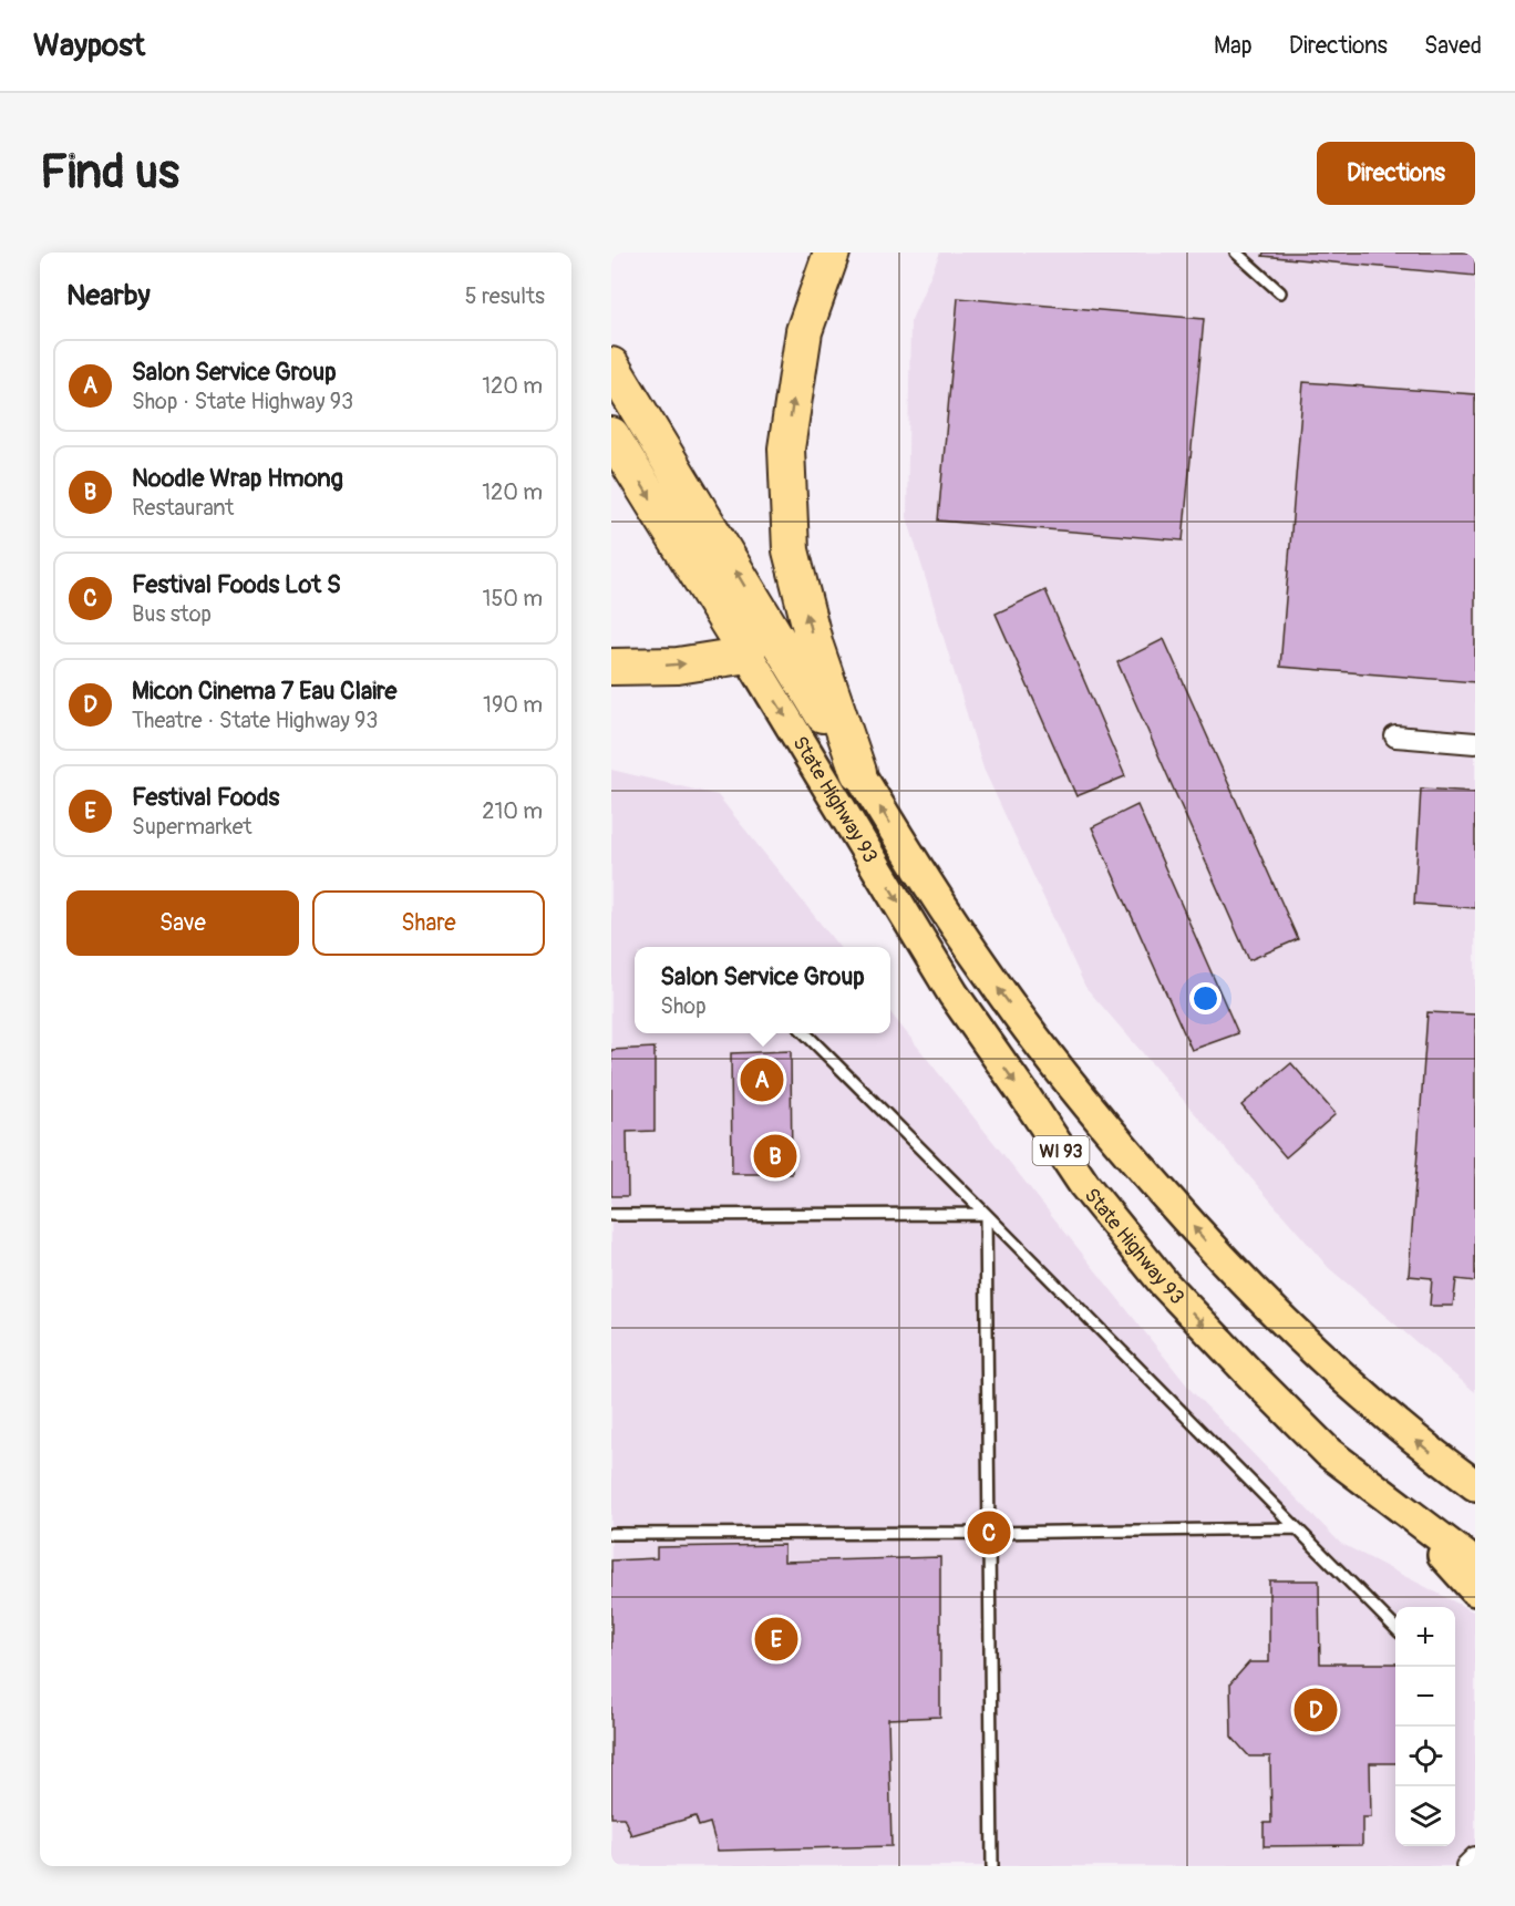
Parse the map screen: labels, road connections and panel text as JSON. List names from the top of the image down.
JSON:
{
  "streets": {
    "main road": ["State Highway 93", "WI 93"]
  },
  "page": {
    "header": "Waypost",
    "nav": ["Map", "Directions", "Saved"],
    "buttons": [
      "Directions",
      ["Save", "Share"]
    ],
    "title": "Find us",
    "heading": ["Nearby", "5 results"],
    "list": [
      {
        "mark": "A",
        "name": "Salon Service Group",
        "note": "Shop · State Highway 93",
        "value": "120 m"
      },
      {
        "mark": "B",
        "name": "Noodle Wrap Hmong",
        "note": "Restaurant",
        "value": "120 m"
      },
      {
        "mark": "C",
        "name": "Festival Foods Lot S",
        "note": "Bus stop",
        "value": "150 m"
      },
      {
        "mark": "D",
        "name": "Micon Cinema 7 Eau Claire",
        "note": "Theatre · State Highway 93",
        "value": "190 m"
      },
      {
        "mark": "E",
        "name": "Festival Foods",
        "note": "Supermarket",
        "value": "210 m"
      }
    ],
    "popup": ["Salon Service Group", "Shop"],
    "pins": [
      "A",
      "B",
      "C",
      "E",
      "D"
    ],
    "map_buttons": ["+", "−"]
  }
}
